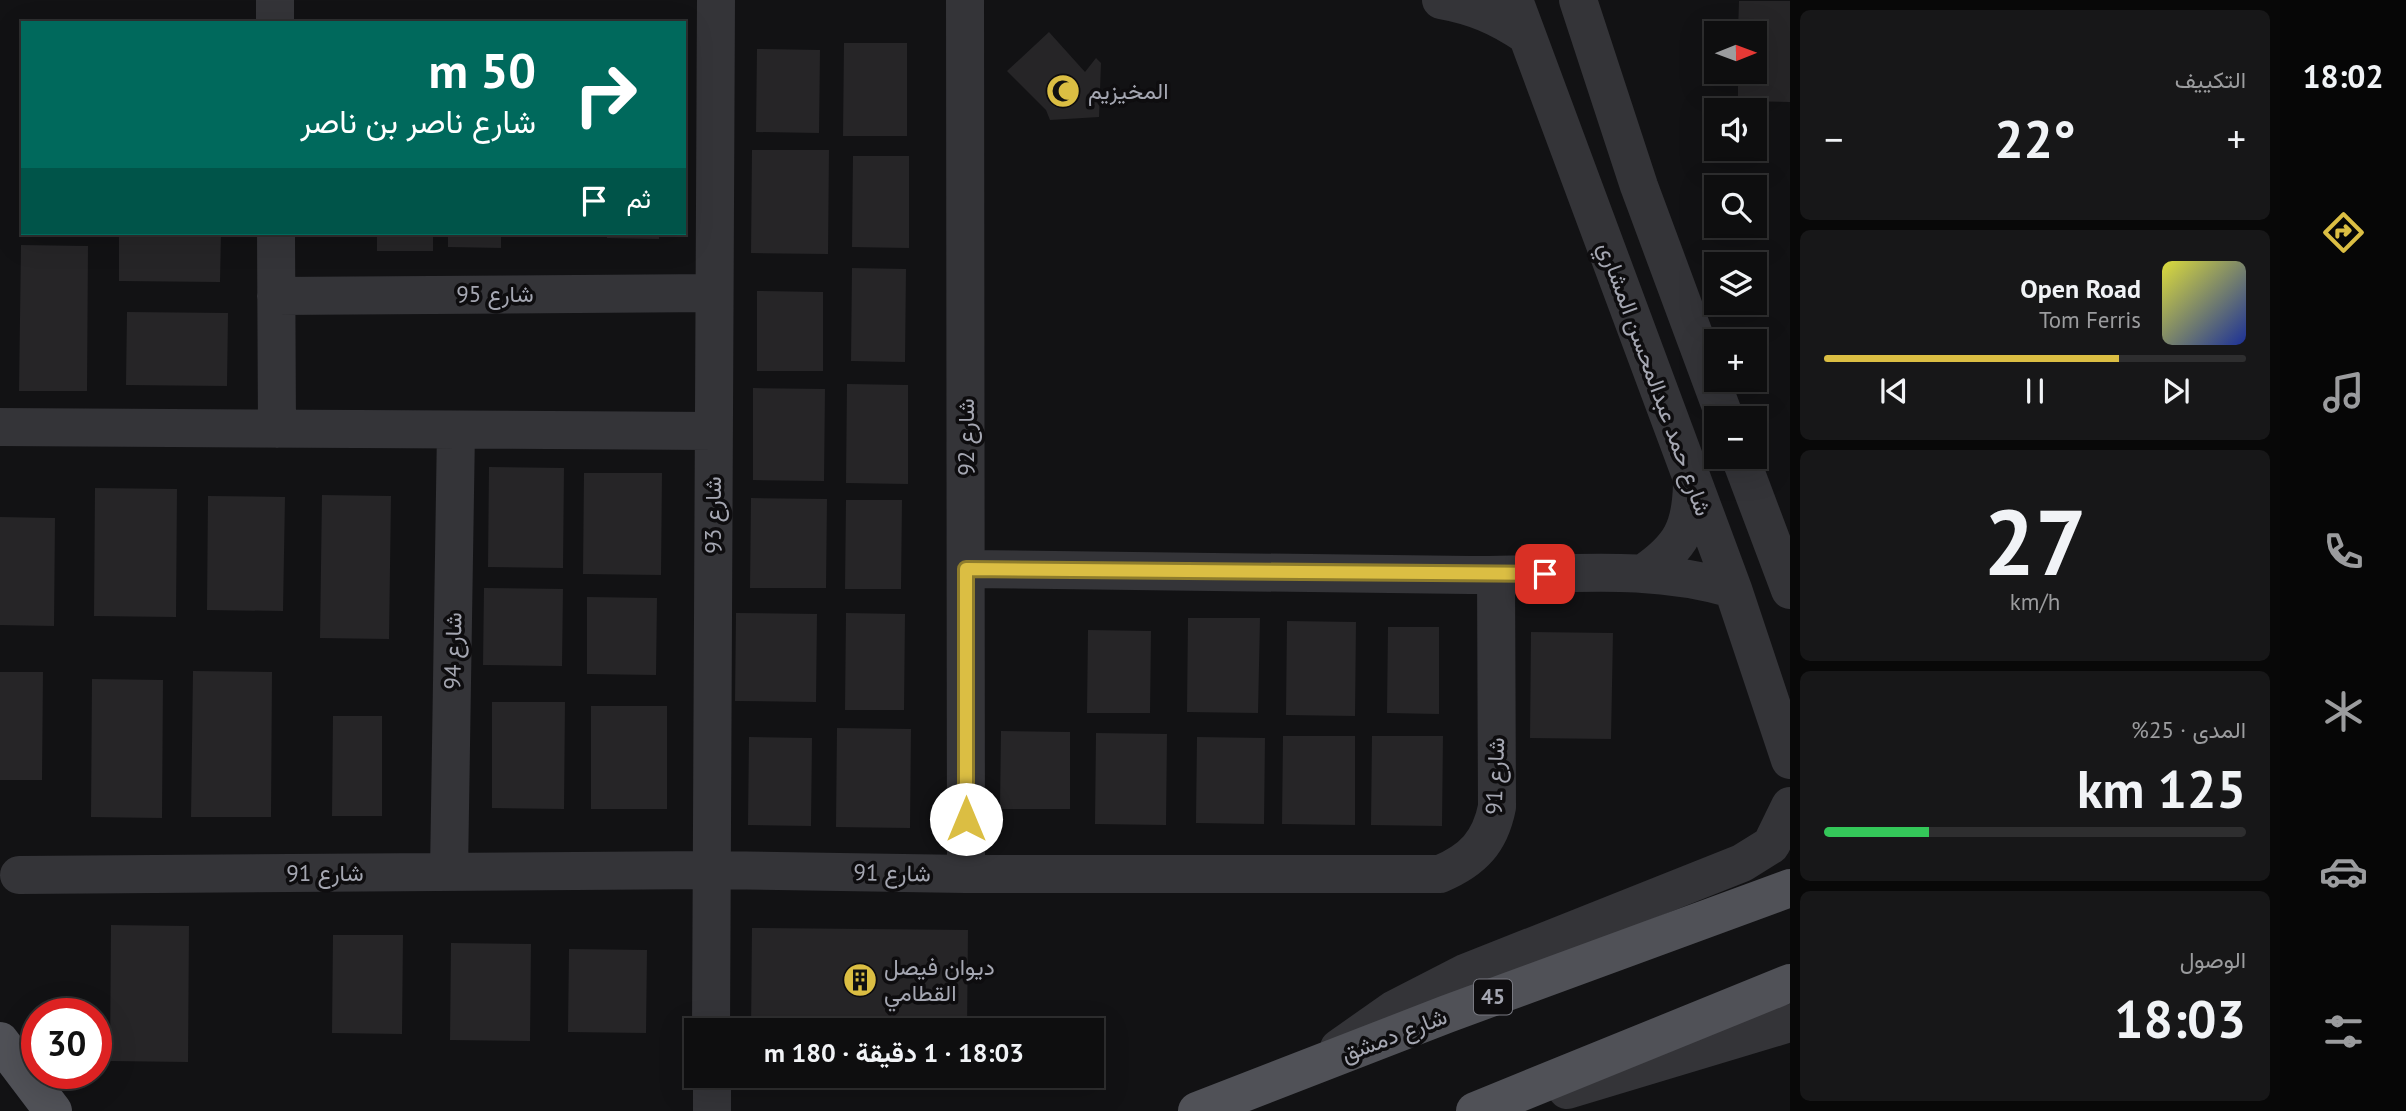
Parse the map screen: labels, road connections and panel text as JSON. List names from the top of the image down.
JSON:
{
  "streets": {
    "main road": ["45", "شارع دمشق"],
    "street": [
      "شارع 95",
      "شارع حمد عبدالمحسن المشاري",
      "شارع 92",
      "شارع 93",
      "شارع 94",
      "شارع 91"
    ]
  },
  "crossings": [
    ["شارع 95", "شارع 93"],
    ["شارع 92", "شارع 91"],
    ["شارع 93", "شارع 91"],
    ["شارع 94", "شارع 91"]
  ],
  "places": {
    "mosque": ["المخيزيم"],
    "building": ["ديوان فيصل القطامي"]
  },
  "north": "right",
  "page": {
    "tabs": "18:02",
    "tile": [
      "التكييف",
      ["27", "km/h"],
      ["المدى · 25%", "125 km"],
      ["الوصول", "18:03"]
    ],
    "map_buttons": ["+", "−"],
    "turn": ["50 m", "شارع ناصر بن ناصر"],
    "heat": ["−", "22°", "+"],
    "then": "ثم",
    "song": ["Open Road", "Tom Ferris"],
    "limit": "30",
    "trip": "18:03 · 1 دقيقة · 180 m"
  }
}
